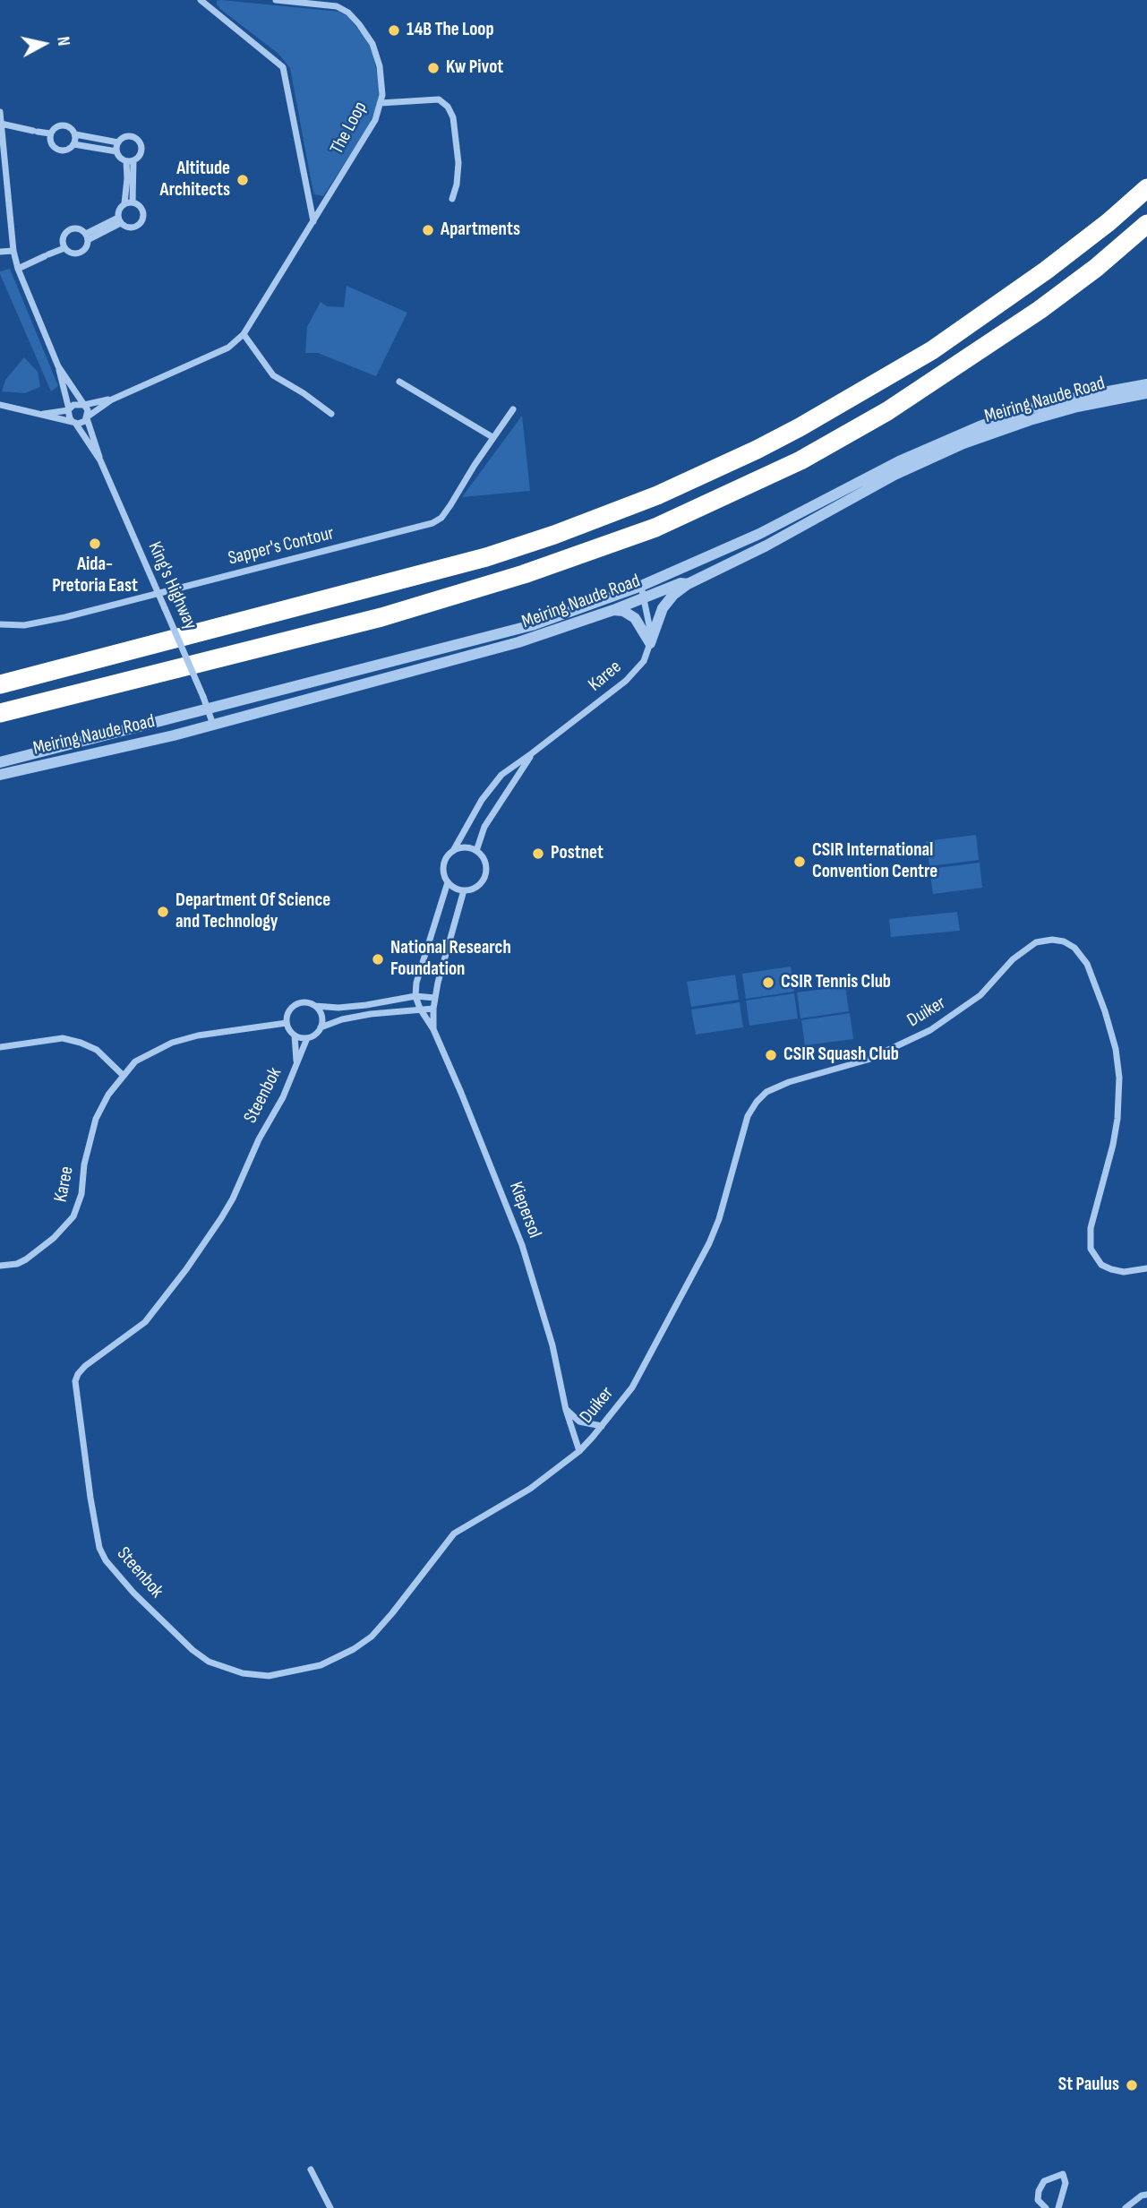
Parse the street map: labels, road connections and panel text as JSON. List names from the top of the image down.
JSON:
{
  "streets": {
    "street": [
      "The Loop",
      "Meiring Naude Road",
      "Sapper's Contour",
      "King's Highway",
      "Karee",
      "Duiker",
      "Steenbok",
      "Kiepersol"
    ]
  },
  "crossings": [
    ["The Loop", "King's Highway"],
    ["Meiring Naude Road", "King's Highway"],
    ["Sapper's Contour", "King's Highway"],
    ["Duiker", "Steenbok"],
    ["Duiker", "Kiepersol"],
    ["Steenbok", "Kiepersol"]
  ],
  "places": [
    "14B The Loop",
    "Kw Pivot",
    "Altitude Architects",
    "Apartments",
    "Aida- Pretoria East",
    "Postnet",
    "CSIR International Convention Centre",
    "Department Of Science and Technology",
    "National Research Foundation",
    "CSIR Tennis Club",
    "CSIR Squash Club",
    "St Paulus"
  ],
  "north": "right"
}
